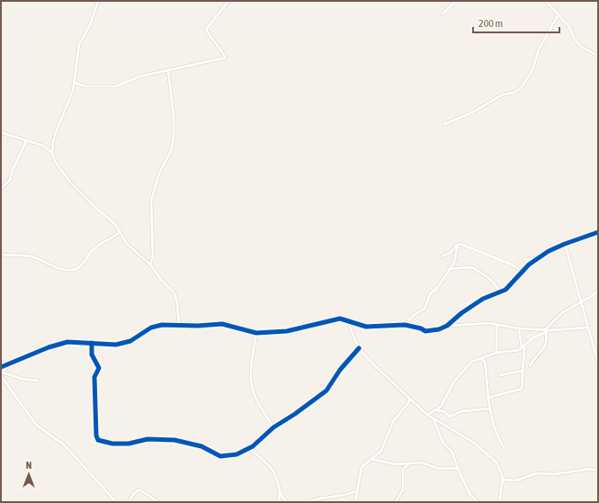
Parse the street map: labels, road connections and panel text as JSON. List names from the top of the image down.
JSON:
{
  "scale_bar": "200 m",
  "north": "top"
}
